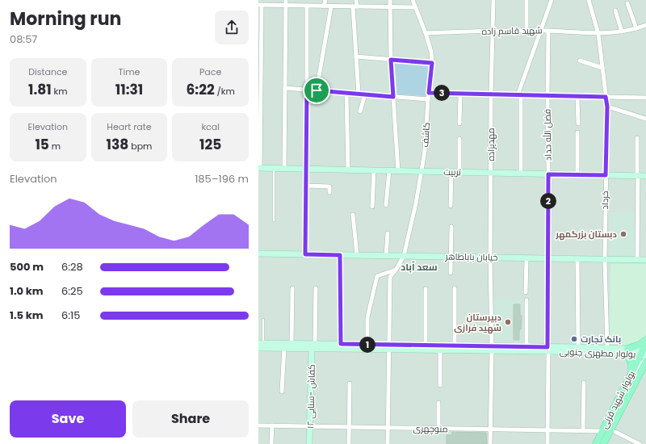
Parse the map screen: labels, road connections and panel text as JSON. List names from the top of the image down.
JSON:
{
  "streets": {
    "main road": ["بولوار شهید قرنی"],
    "street": [
      "شهید قاسم زاده",
      "کاشف",
      "فضل الله حداد",
      "مهدیزاده",
      "تربیت",
      "خرداد",
      "خیابان باباطاهر",
      "بولوار مطهری جنوبی",
      "کفاش -سنایی ۱۲",
      "منوچهری"
    ]
  },
  "crossings": [
    ["شهید قاسم زاده", "کاشف"],
    ["شهید قاسم زاده", "فضل الله حداد"],
    ["شهید قاسم زاده", "مهدیزاده"],
    ["شهید قاسم زاده", "خرداد"],
    ["کاشف", "تربیت"],
    ["کاشف", "خیابان باباطاهر"],
    ["کاشف", "بولوار مطهری جنوبی"],
    ["کاشف", "منوچهری"],
    ["فضل الله حداد", "تربیت"],
    ["فضل الله حداد", "خیابان باباطاهر"],
    ["فضل الله حداد", "بولوار مطهری جنوبی"],
    ["فضل الله حداد", "منوچهری"],
    ["مهدیزاده", "تربیت"],
    ["مهدیزاده", "خیابان باباطاهر"],
    ["مهدیزاده", "بولوار مطهری جنوبی"],
    ["مهدیزاده", "منوچهری"],
    ["تربیت", "خرداد"],
    ["خرداد", "خیابان باباطاهر"],
    ["خرداد", "بولوار مطهری جنوبی"],
    ["بولوار مطهری جنوبی", "کفاش -سنایی ۱۲"],
    ["بولوار مطهری جنوبی", "بولوار شهید قرنی"],
    ["کفاش -سنایی ۱۲", "منوچهری"],
    ["بولوار شهید قرنی", "منوچهری"]
  ],
  "districts": ["سعد آباد"],
  "places": ["دبستان بزرگمهر", "دبیرستان شهید فرازی", "بانک تجارت"],
  "page": {
    "heading": ["Morning run", "08:57"],
    "stats": [
      ["Distance", "1.81 km"],
      ["Time", "11:31"],
      ["Pace", "6:22 /km"],
      ["Elevation", "15 m"],
      ["Heart rate", "138 bpm"],
      ["kcal", "125"]
    ],
    "pins": ["3", "2", "1"],
    "chart": ["Elevation", "185–196 m"],
    "list": [
      {
        "name": "500 m",
        "note": "6:28"
      },
      {
        "name": "1.0 km",
        "note": "6:25"
      },
      {
        "name": "1.5 km",
        "note": "6:15"
      }
    ],
    "buttons": ["Save", "Share"]
  }
}
